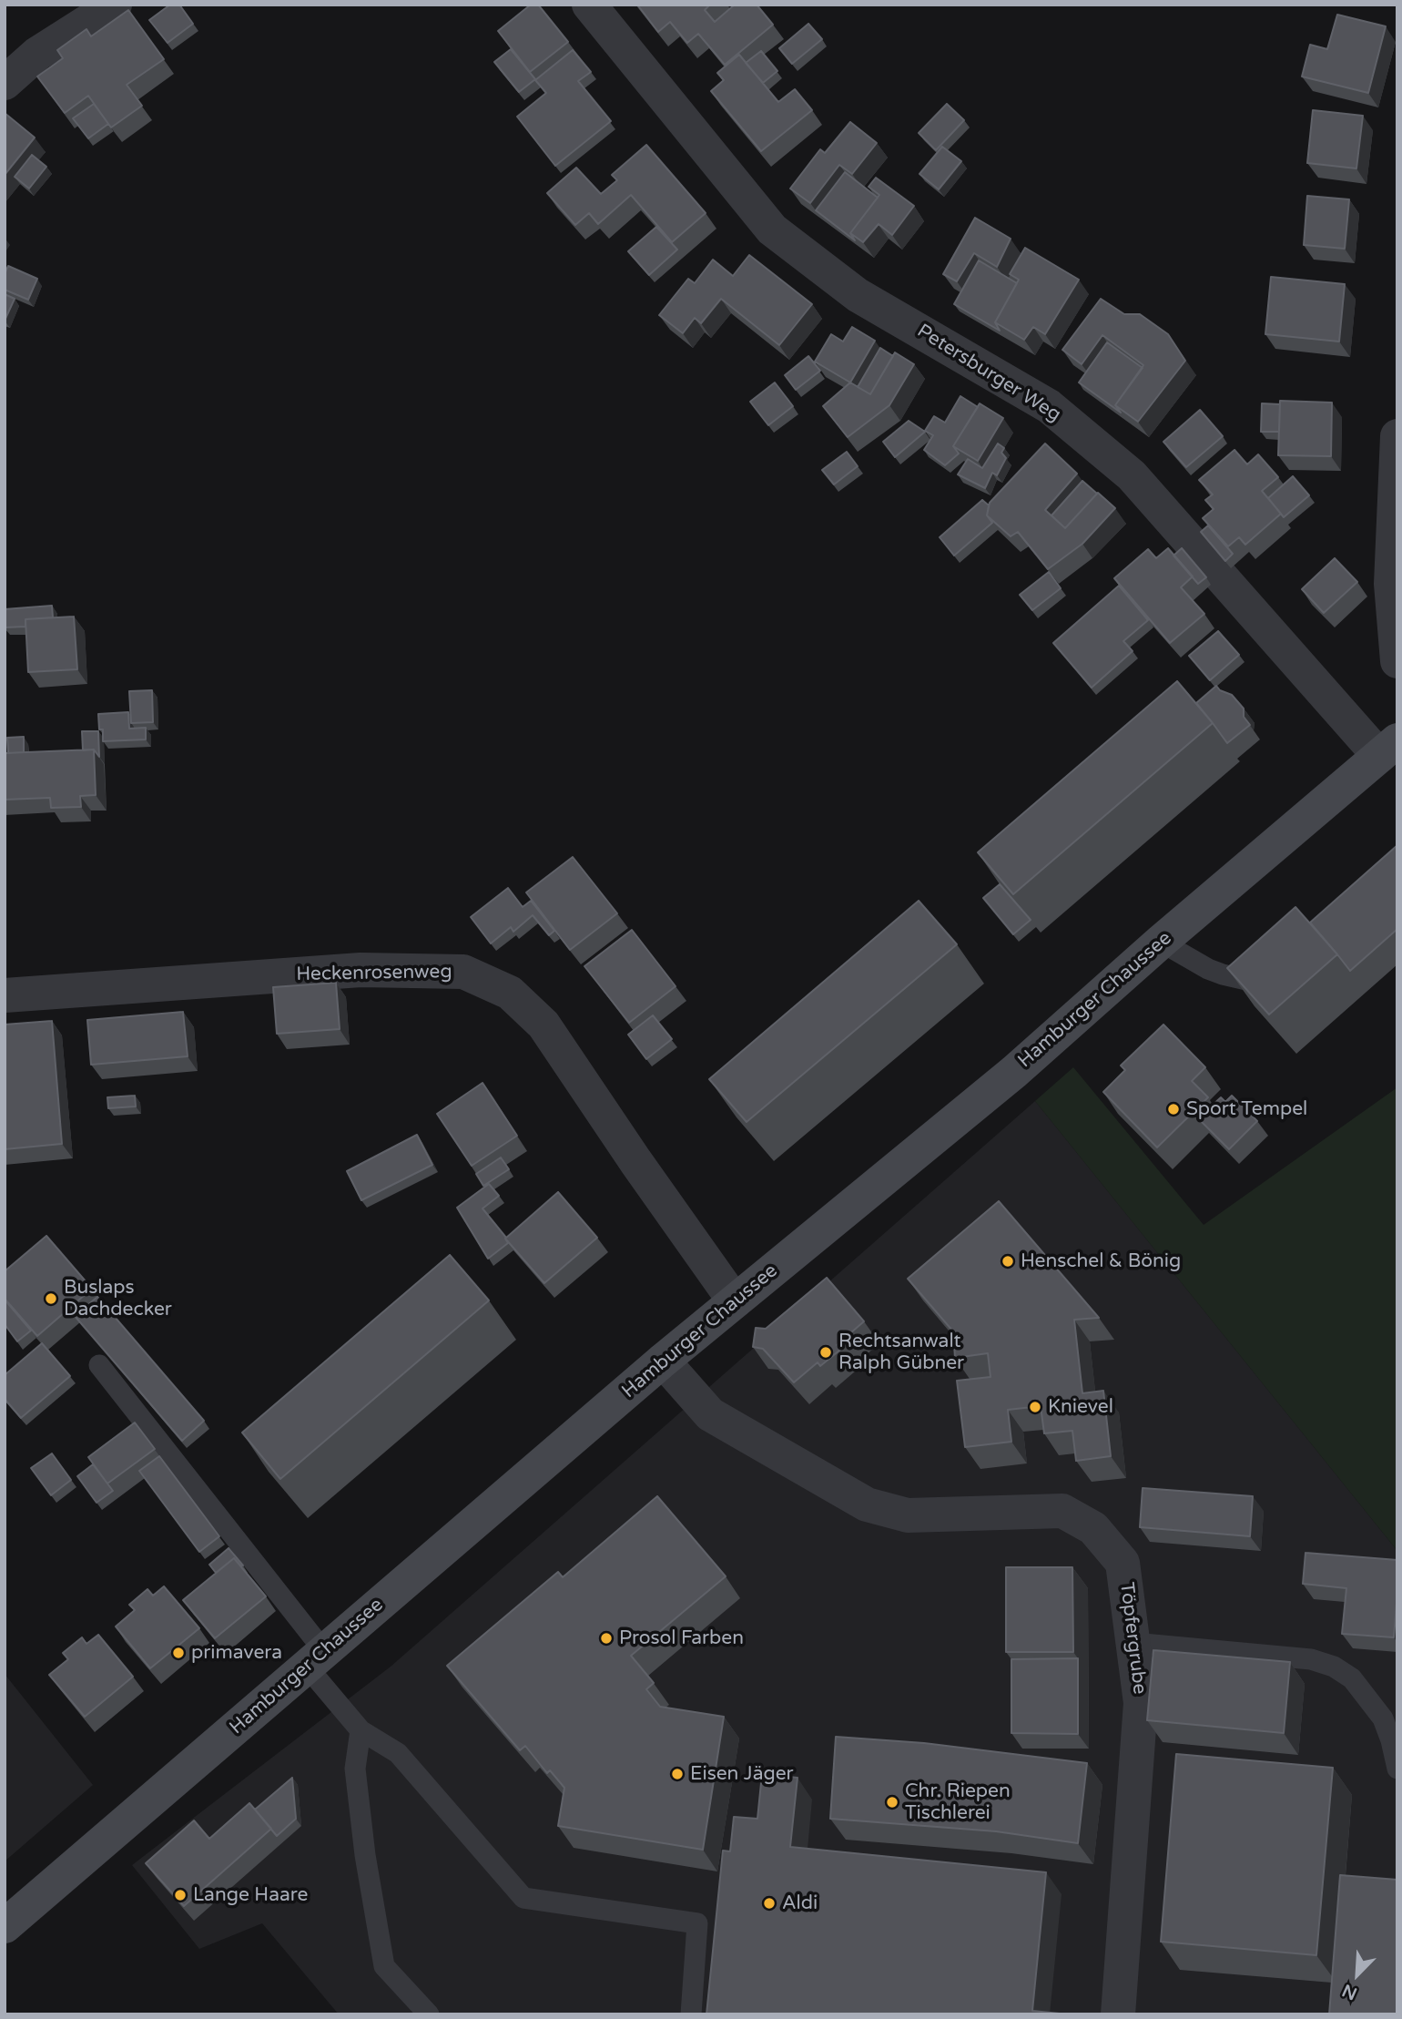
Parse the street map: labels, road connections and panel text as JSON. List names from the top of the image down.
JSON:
{
  "streets": {
    "main road": ["Hamburger Chaussee"],
    "street": ["Petersburger Weg", "Heckenrosenweg", "Töpfergrube"]
  },
  "crossings": [
    ["Petersburger Weg", "Hamburger Chaussee"],
    ["Heckenrosenweg", "Hamburger Chaussee"],
    ["Hamburger Chaussee", "Töpfergrube"]
  ],
  "places": [
    "Sport Tempel",
    "Henschel & Bönig",
    "Buslaps Dachdecker",
    "Rechtsanwalt Ralph Gübner",
    "Knievel",
    "Prosol Farben",
    "primavera",
    "Eisen Jäger",
    "Chr. Riepen Tischlerei",
    "Lange Haare",
    "Aldi"
  ],
  "north": "bottom left"
}
